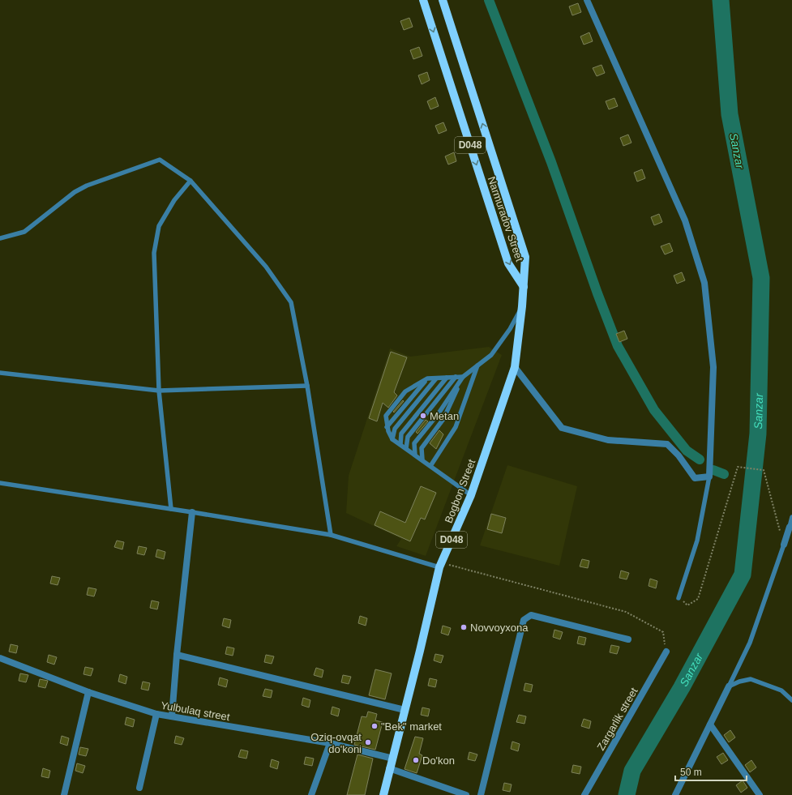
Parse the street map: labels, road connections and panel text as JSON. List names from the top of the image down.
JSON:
{
  "streets": {
    "main road": ["D048", "Narmuradov Street", "Bogbon Street"],
    "street": ["Yulbulaq street", "Zargarlik street"]
  },
  "crossings": [
    ["Narmuradov Street", "Bogbon Street"],
    ["Bogbon Street", "Yulbulaq street"]
  ],
  "water": ["Sanzar"],
  "places": [
    "Metan",
    "Novvoyxona",
    "\"Bek\" market",
    "Oziq-ovqat do'koni",
    "Do'kon"
  ],
  "scale_bar": "50 m"
}
